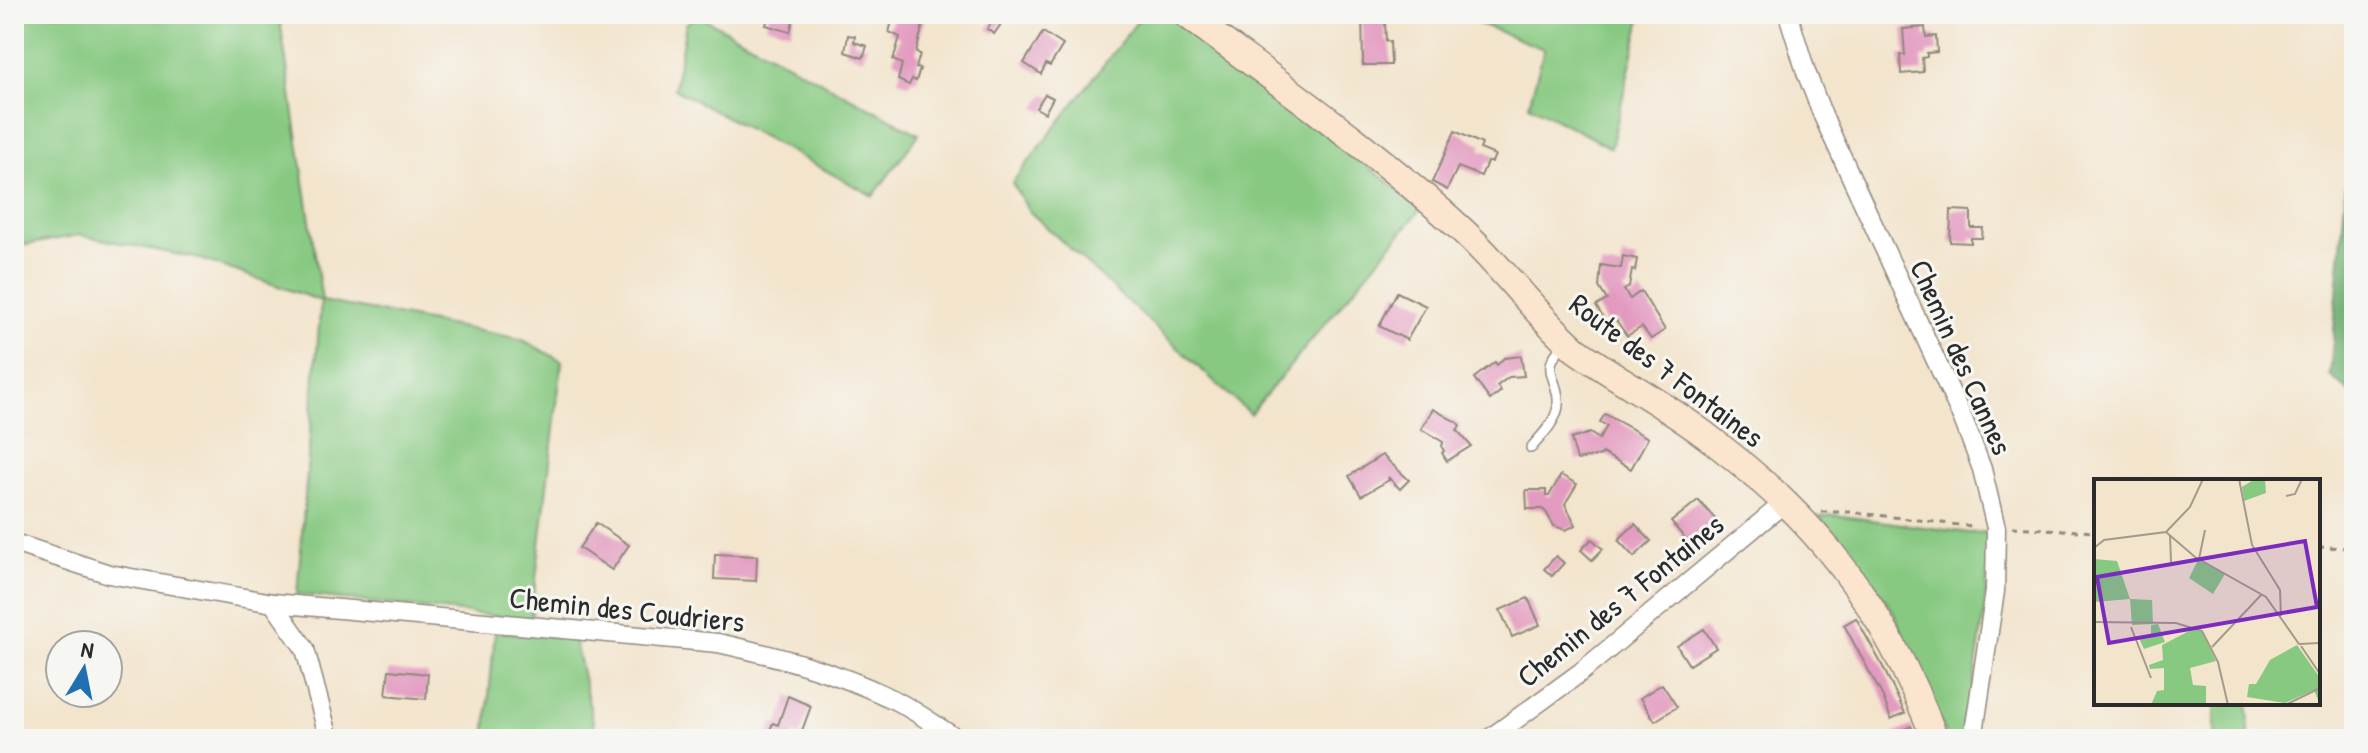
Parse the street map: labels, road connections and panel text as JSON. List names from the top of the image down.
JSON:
{
  "streets": {
    "street": [
      "Chemin des Cannes",
      "Route des 7 Fontaines",
      "Chemin des 7 Fontaines",
      "Chemin des Coudriers"
    ]
  },
  "crossings": [
    ["Route des 7 Fontaines", "Chemin des 7 Fontaines"]
  ],
  "north": "top"
}
